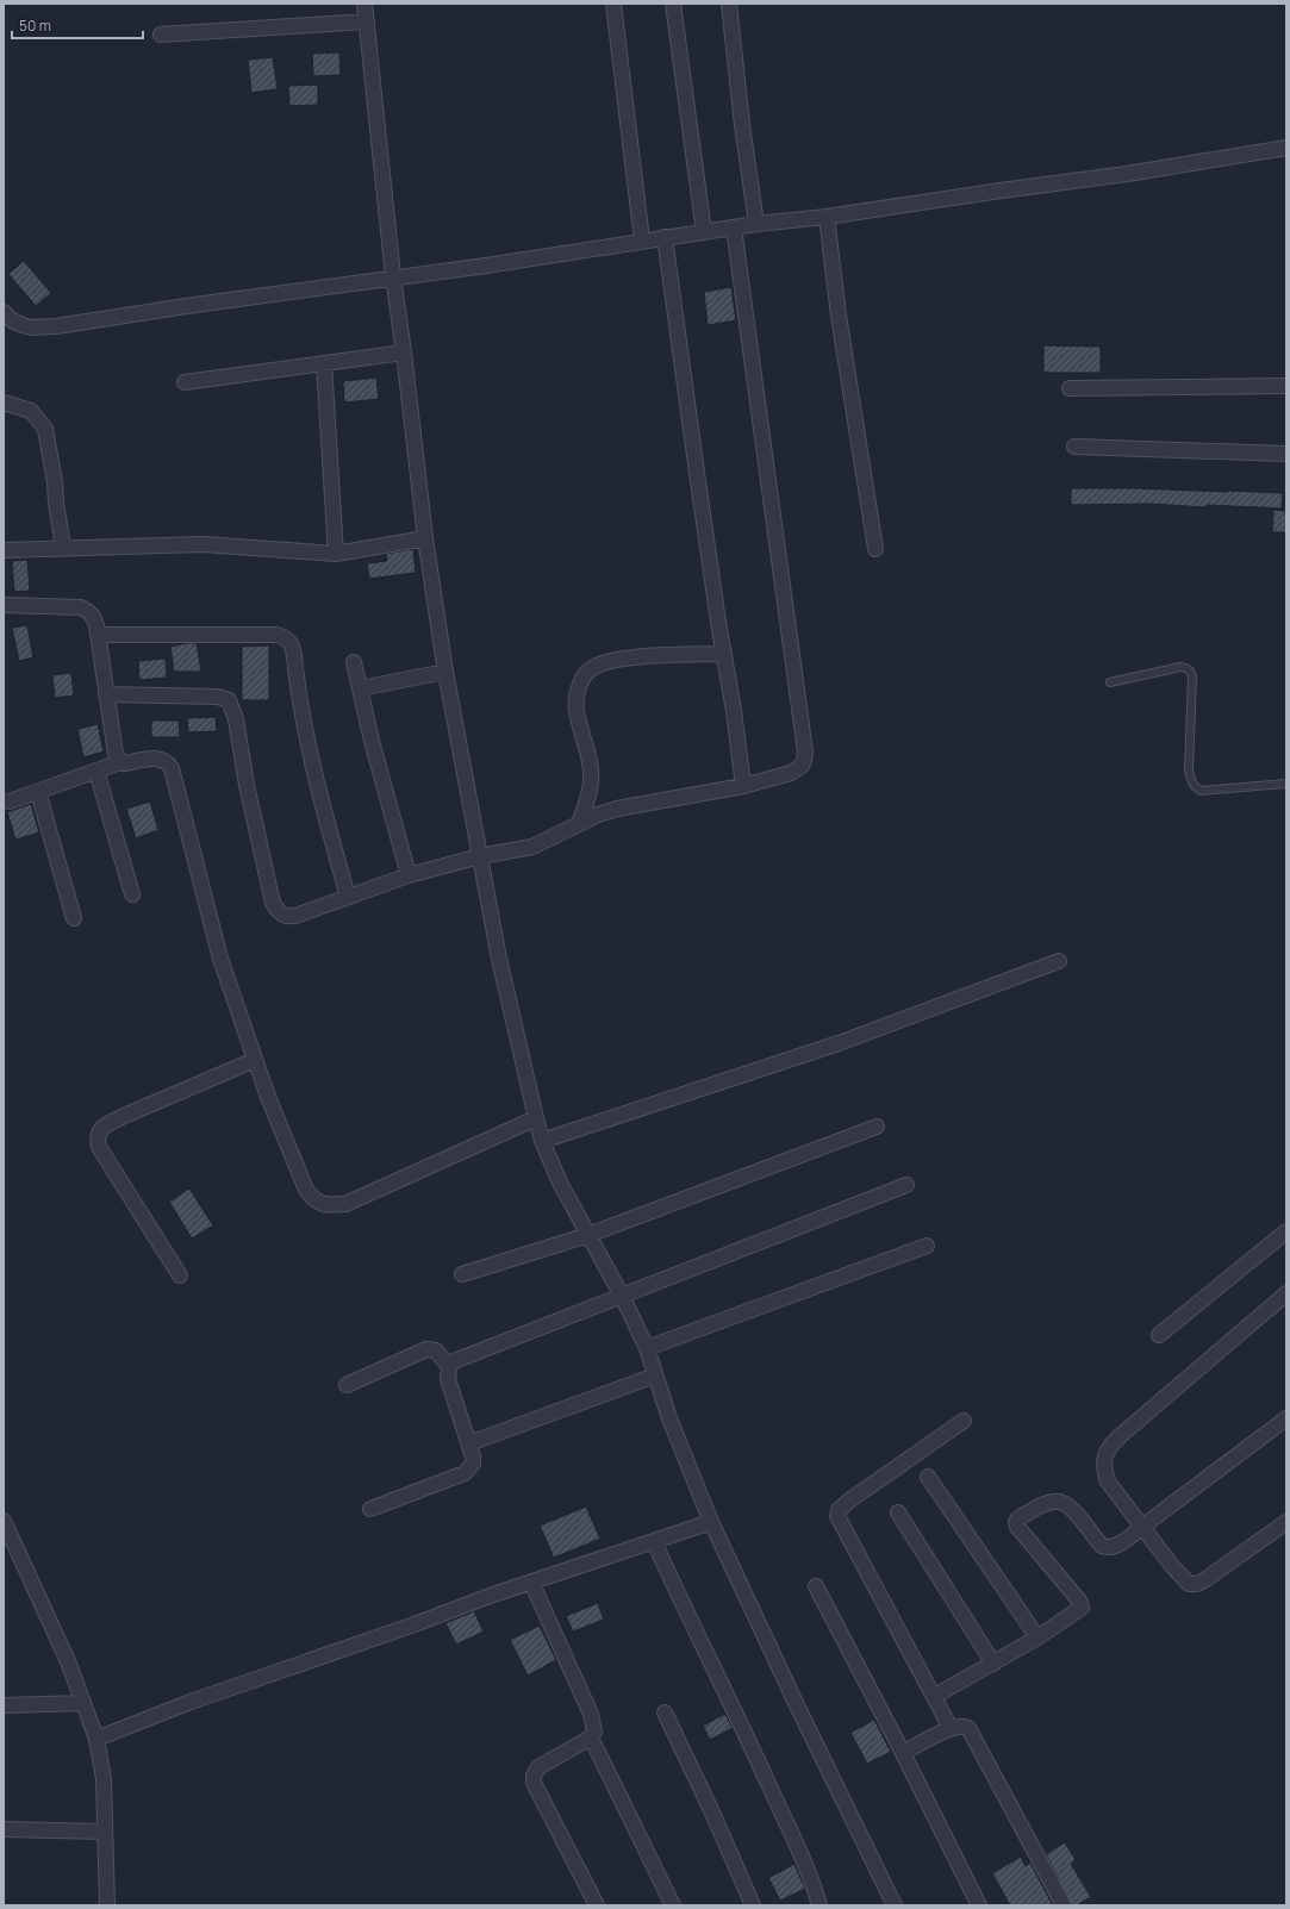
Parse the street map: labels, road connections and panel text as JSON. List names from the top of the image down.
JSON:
{
  "scale_bar": "50 m"
}
